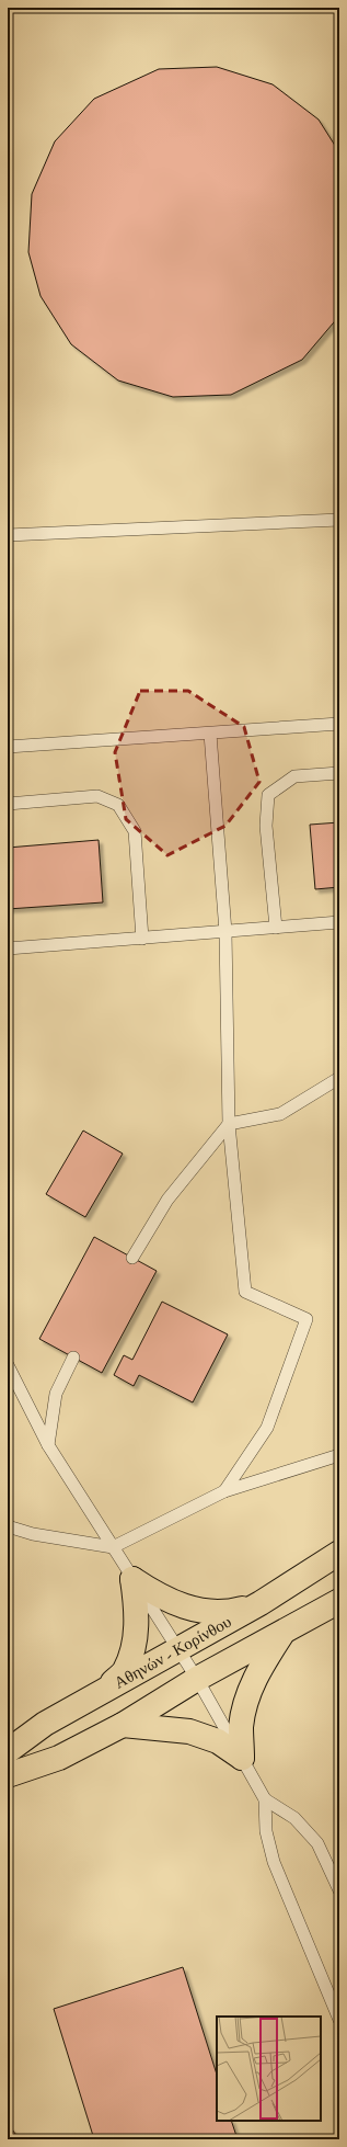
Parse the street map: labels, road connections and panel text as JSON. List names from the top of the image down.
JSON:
{
  "streets": {
    "main road": ["Αθηνών - Κορίνθου"]
  }
}
